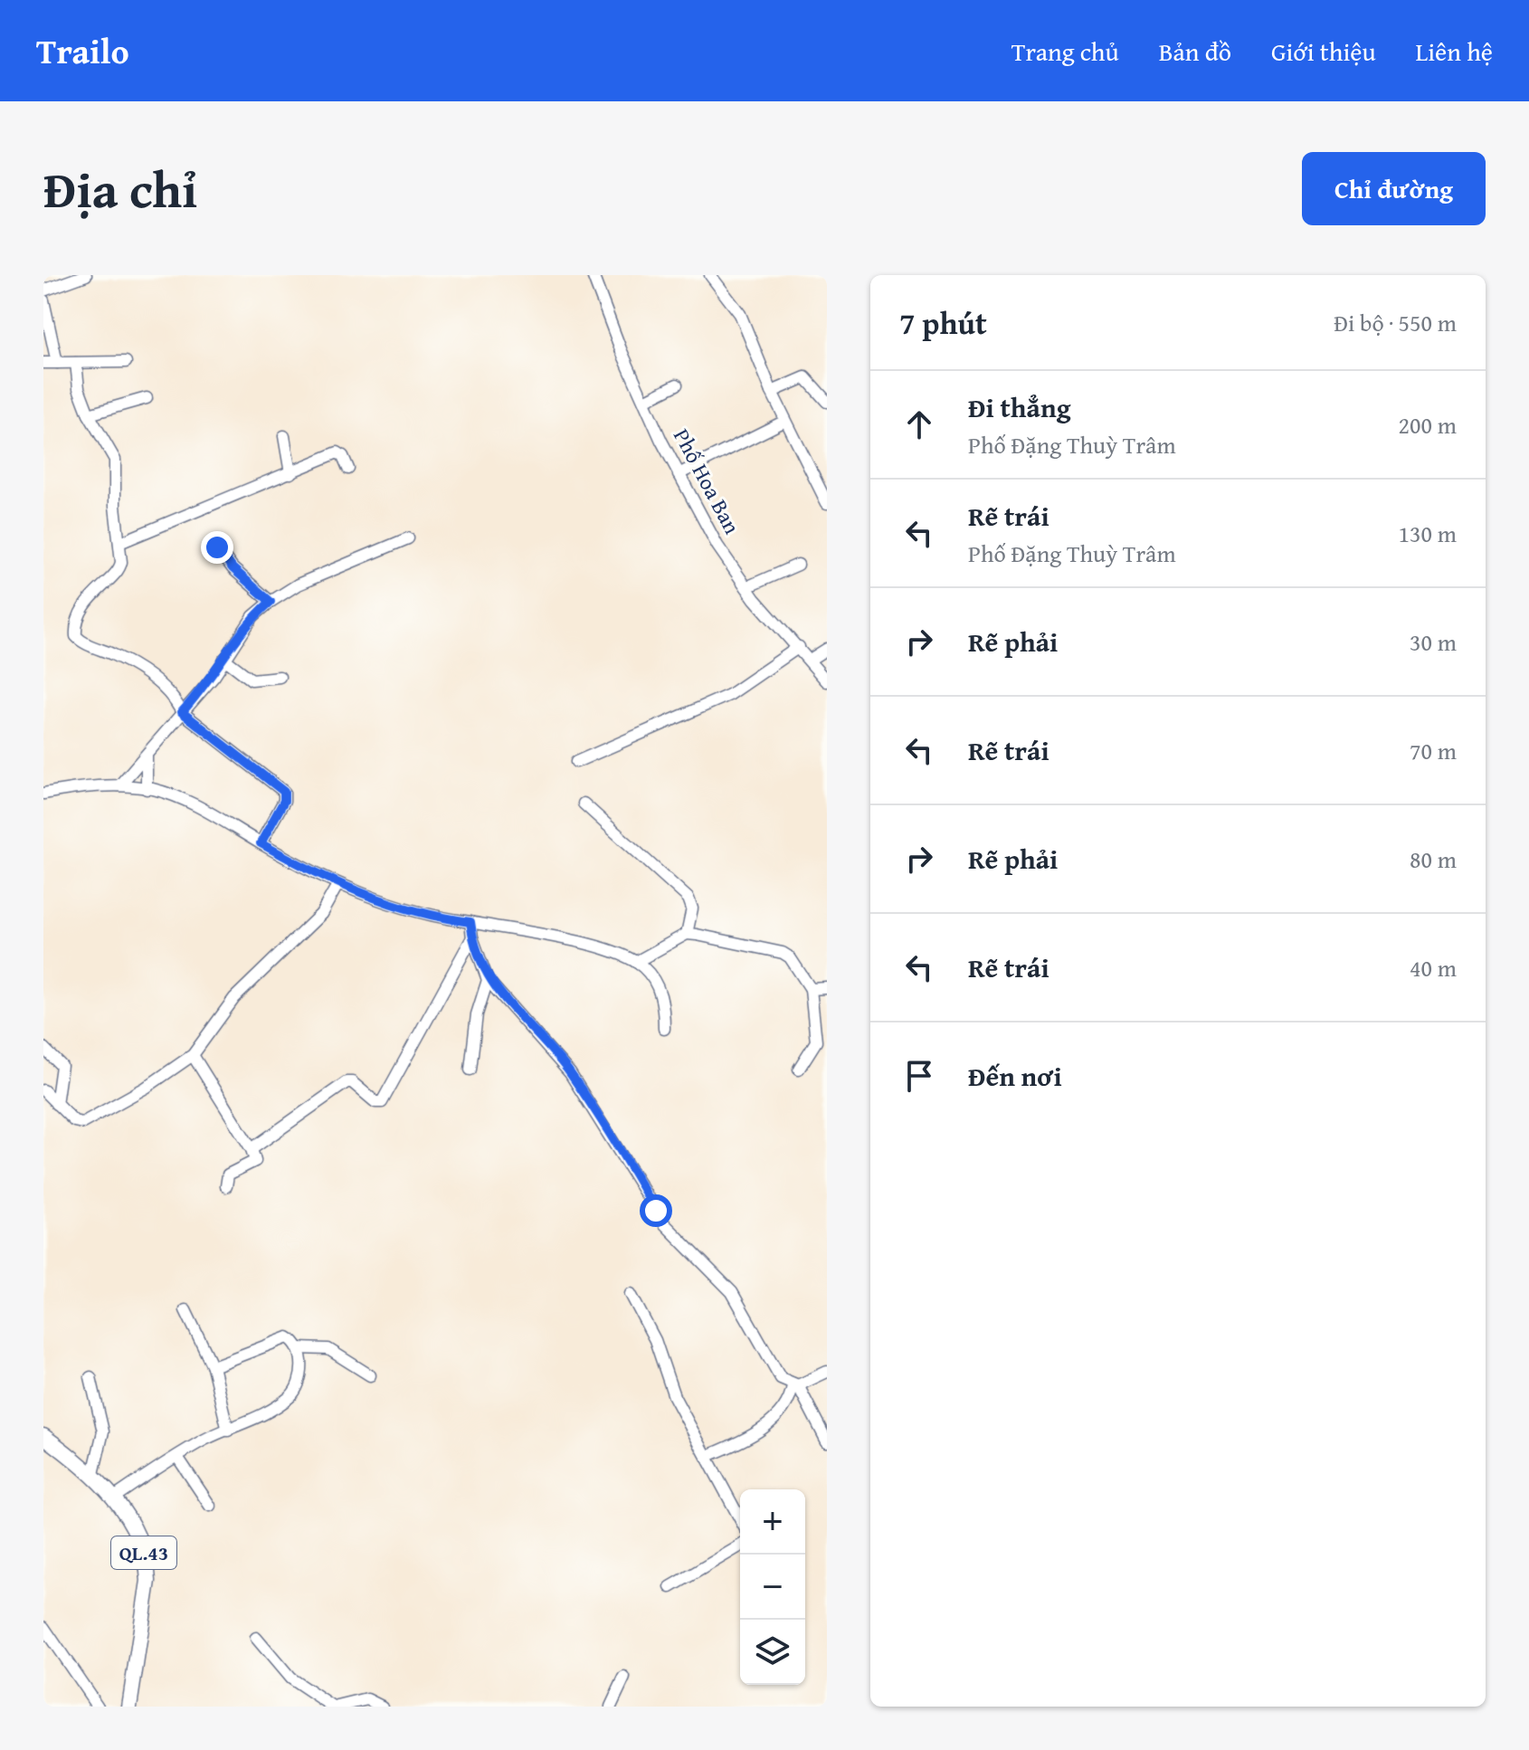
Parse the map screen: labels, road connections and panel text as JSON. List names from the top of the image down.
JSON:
{
  "streets": {
    "main road": ["QL.43"],
    "street": ["Phố Hoa Ban"]
  },
  "page": {
    "header": "Trailo",
    "nav": [
      "Trang chủ",
      "Bản đồ",
      "Giới thiệu",
      "Liên hệ"
    ],
    "title": "Địa chỉ",
    "buttons": "Chỉ đường",
    "heading": ["7 phút", "Đi bộ · 550 m"],
    "list": [
      ["Đi thẳng", "Phố Đặng Thuỳ Trâm", "200 m"],
      ["Rẽ trái", "Phố Đặng Thuỳ Trâm", "130 m"],
      ["Rẽ phải", "30 m"],
      ["Rẽ trái", "70 m"],
      ["Rẽ phải", "80 m"],
      ["Rẽ trái", "40 m"],
      "Đến nơi"
    ],
    "map_buttons": ["+", "−"]
  }
}
